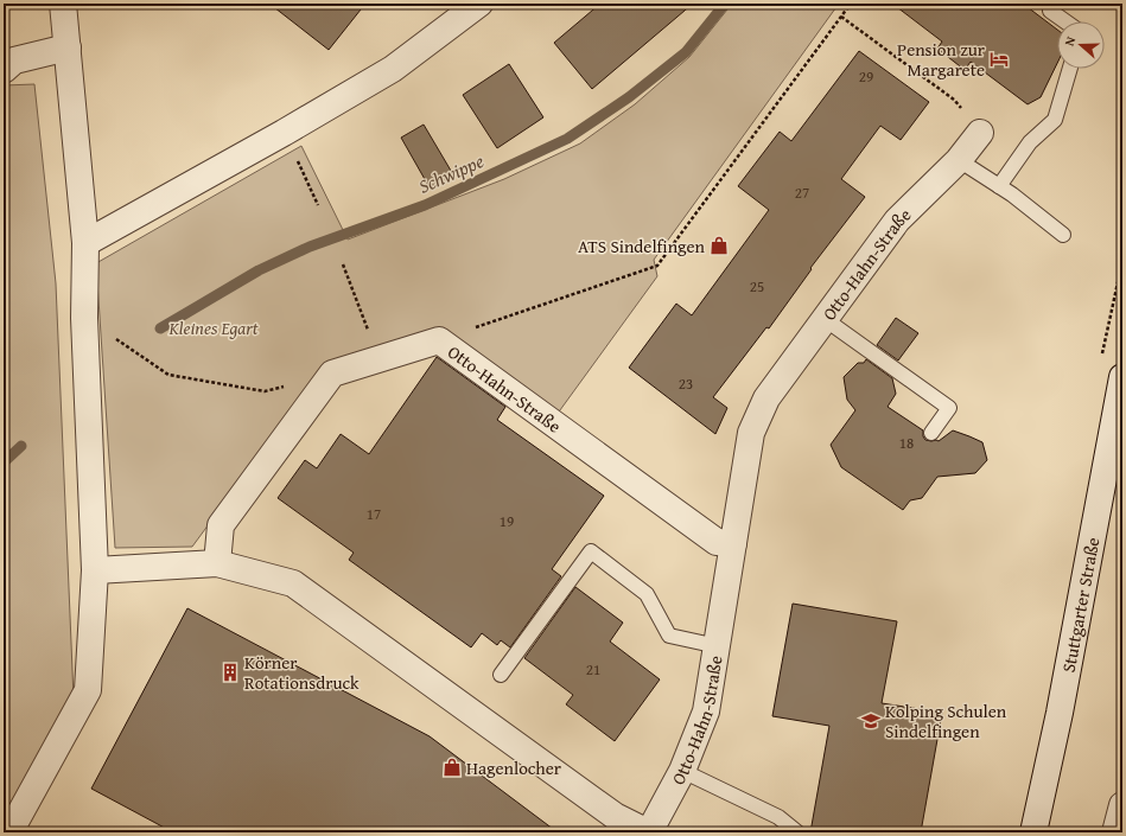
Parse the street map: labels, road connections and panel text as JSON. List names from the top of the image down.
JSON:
{
  "streets": {
    "street": ["Otto-Hahn-Straße", "Stuttgarter Straße"]
  },
  "water": ["Schwippe"],
  "parks": ["Kleines Egart"],
  "places": {
    "hotel": ["Pension zur Margarete"],
    "shop": ["ATS Sindelfingen", "Hagenlocher"],
    "building": ["Körner Rotationsdruck"],
    "school or university": ["Kolping Schulen Sindelfingen"]
  },
  "house_numbers": [
    "29",
    "27",
    "25",
    "23",
    "18",
    "17",
    "19",
    "21"
  ],
  "north": "left"
}
